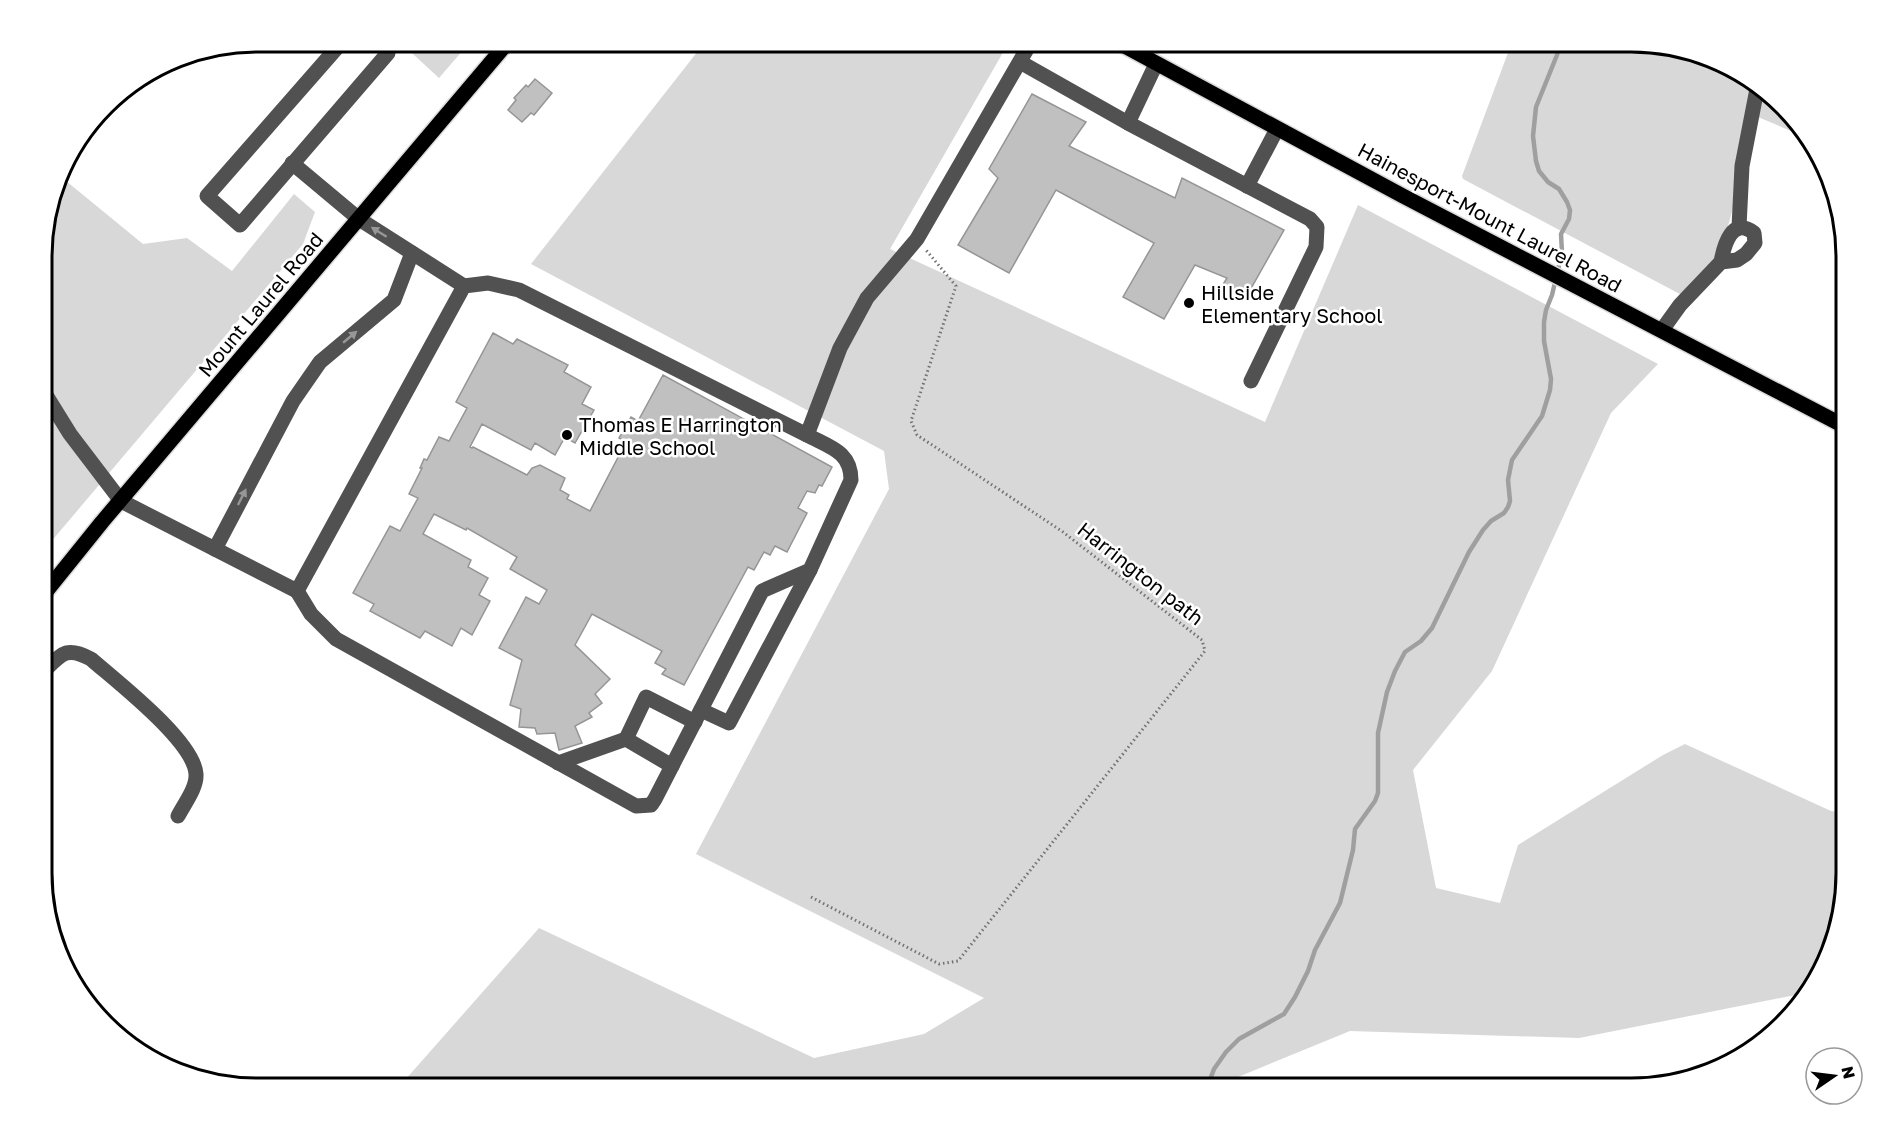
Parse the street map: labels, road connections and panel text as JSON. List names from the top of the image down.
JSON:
{
  "streets": {
    "main road": ["Hainesport-Mount Laurel Road", "Mount Laurel Road"],
    "path": ["Harrington path"]
  },
  "places": ["Hillside Elementary School", "Thomas E Harrington Middle School"],
  "north": "right"
}
